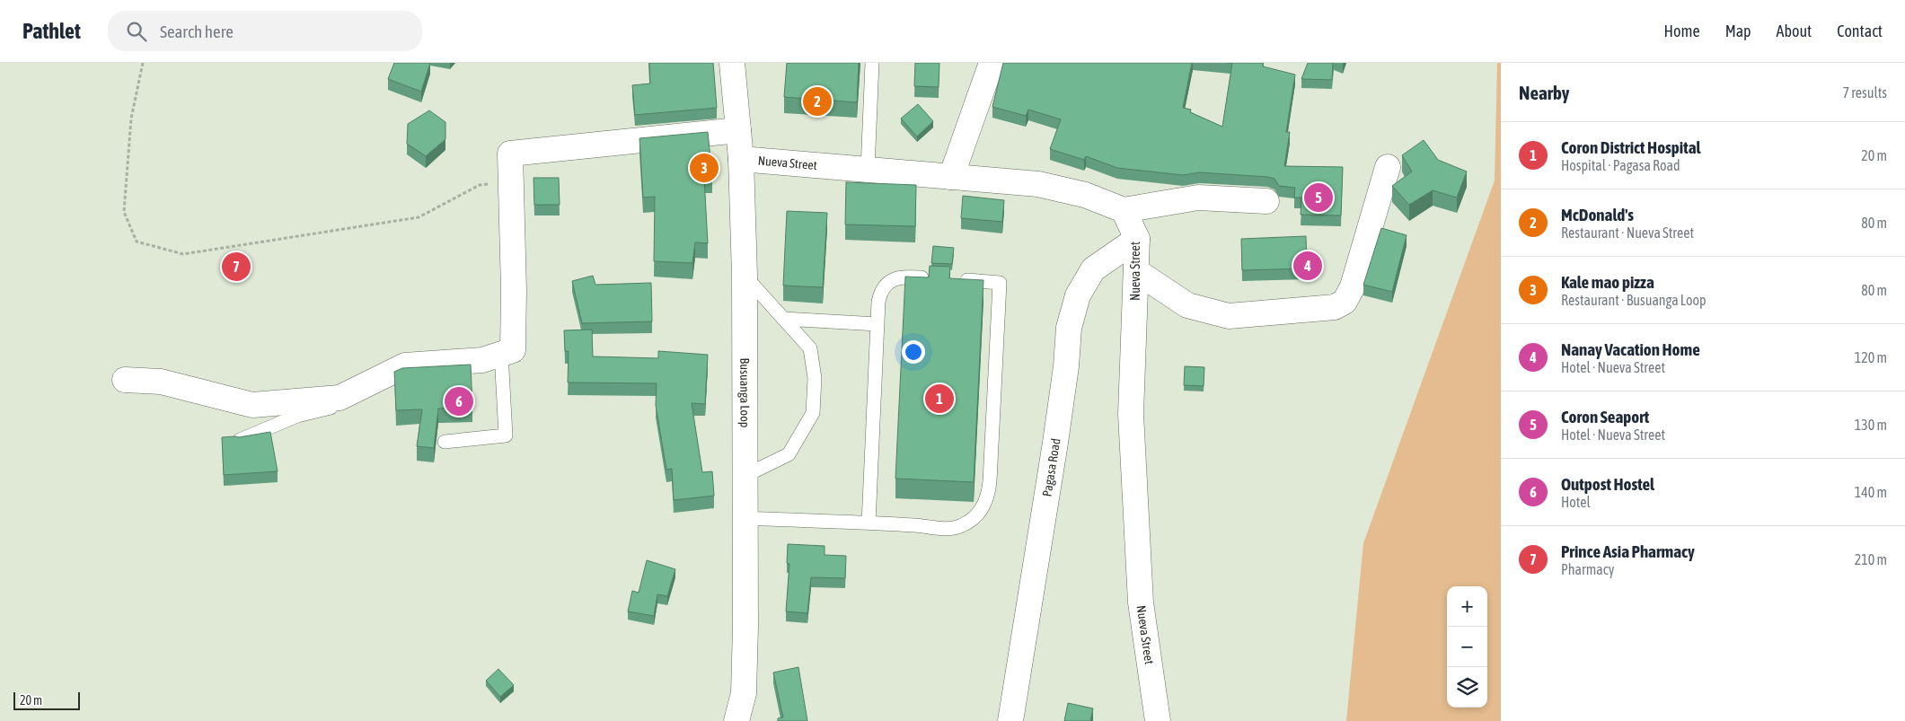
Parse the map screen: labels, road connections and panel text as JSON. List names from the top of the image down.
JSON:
{
  "streets": {
    "street": ["Nueva Street", "Busuanga Loop", "Pagasa Road"]
  },
  "crossings": [
    ["Nueva Street", "Busuanga Loop"],
    ["Nueva Street", "Pagasa Road"]
  ],
  "scale_bar": "20 m",
  "page": {
    "header": "Pathlet",
    "search": "Search here",
    "nav": [
      "Home",
      "Map",
      "About",
      "Contact"
    ],
    "heading": ["Nearby", "7 results"],
    "pins": [
      "2",
      "3",
      "5",
      "4",
      "7",
      "1",
      "6"
    ],
    "list": [
      {
        "mark": "1",
        "name": "Coron District Hospital",
        "note": "Hospital · Pagasa Road",
        "value": "20 m"
      },
      {
        "mark": "2",
        "name": "McDonald's",
        "note": "Restaurant · Nueva Street",
        "value": "80 m"
      },
      {
        "mark": "3",
        "name": "Kale mao pizza",
        "note": "Restaurant · Busuanga Loop",
        "value": "80 m"
      },
      {
        "mark": "4",
        "name": "Nanay Vacation Home",
        "note": "Hotel · Nueva Street",
        "value": "120 m"
      },
      {
        "mark": "5",
        "name": "Coron Seaport",
        "note": "Hotel · Nueva Street",
        "value": "130 m"
      },
      {
        "mark": "6",
        "name": "Outpost Hostel",
        "note": "Hotel",
        "value": "140 m"
      },
      {
        "mark": "7",
        "name": "Prince Asia Pharmacy",
        "note": "Pharmacy",
        "value": "210 m"
      }
    ],
    "map_buttons": ["+", "−"],
    "scale": "20 m"
  }
}
